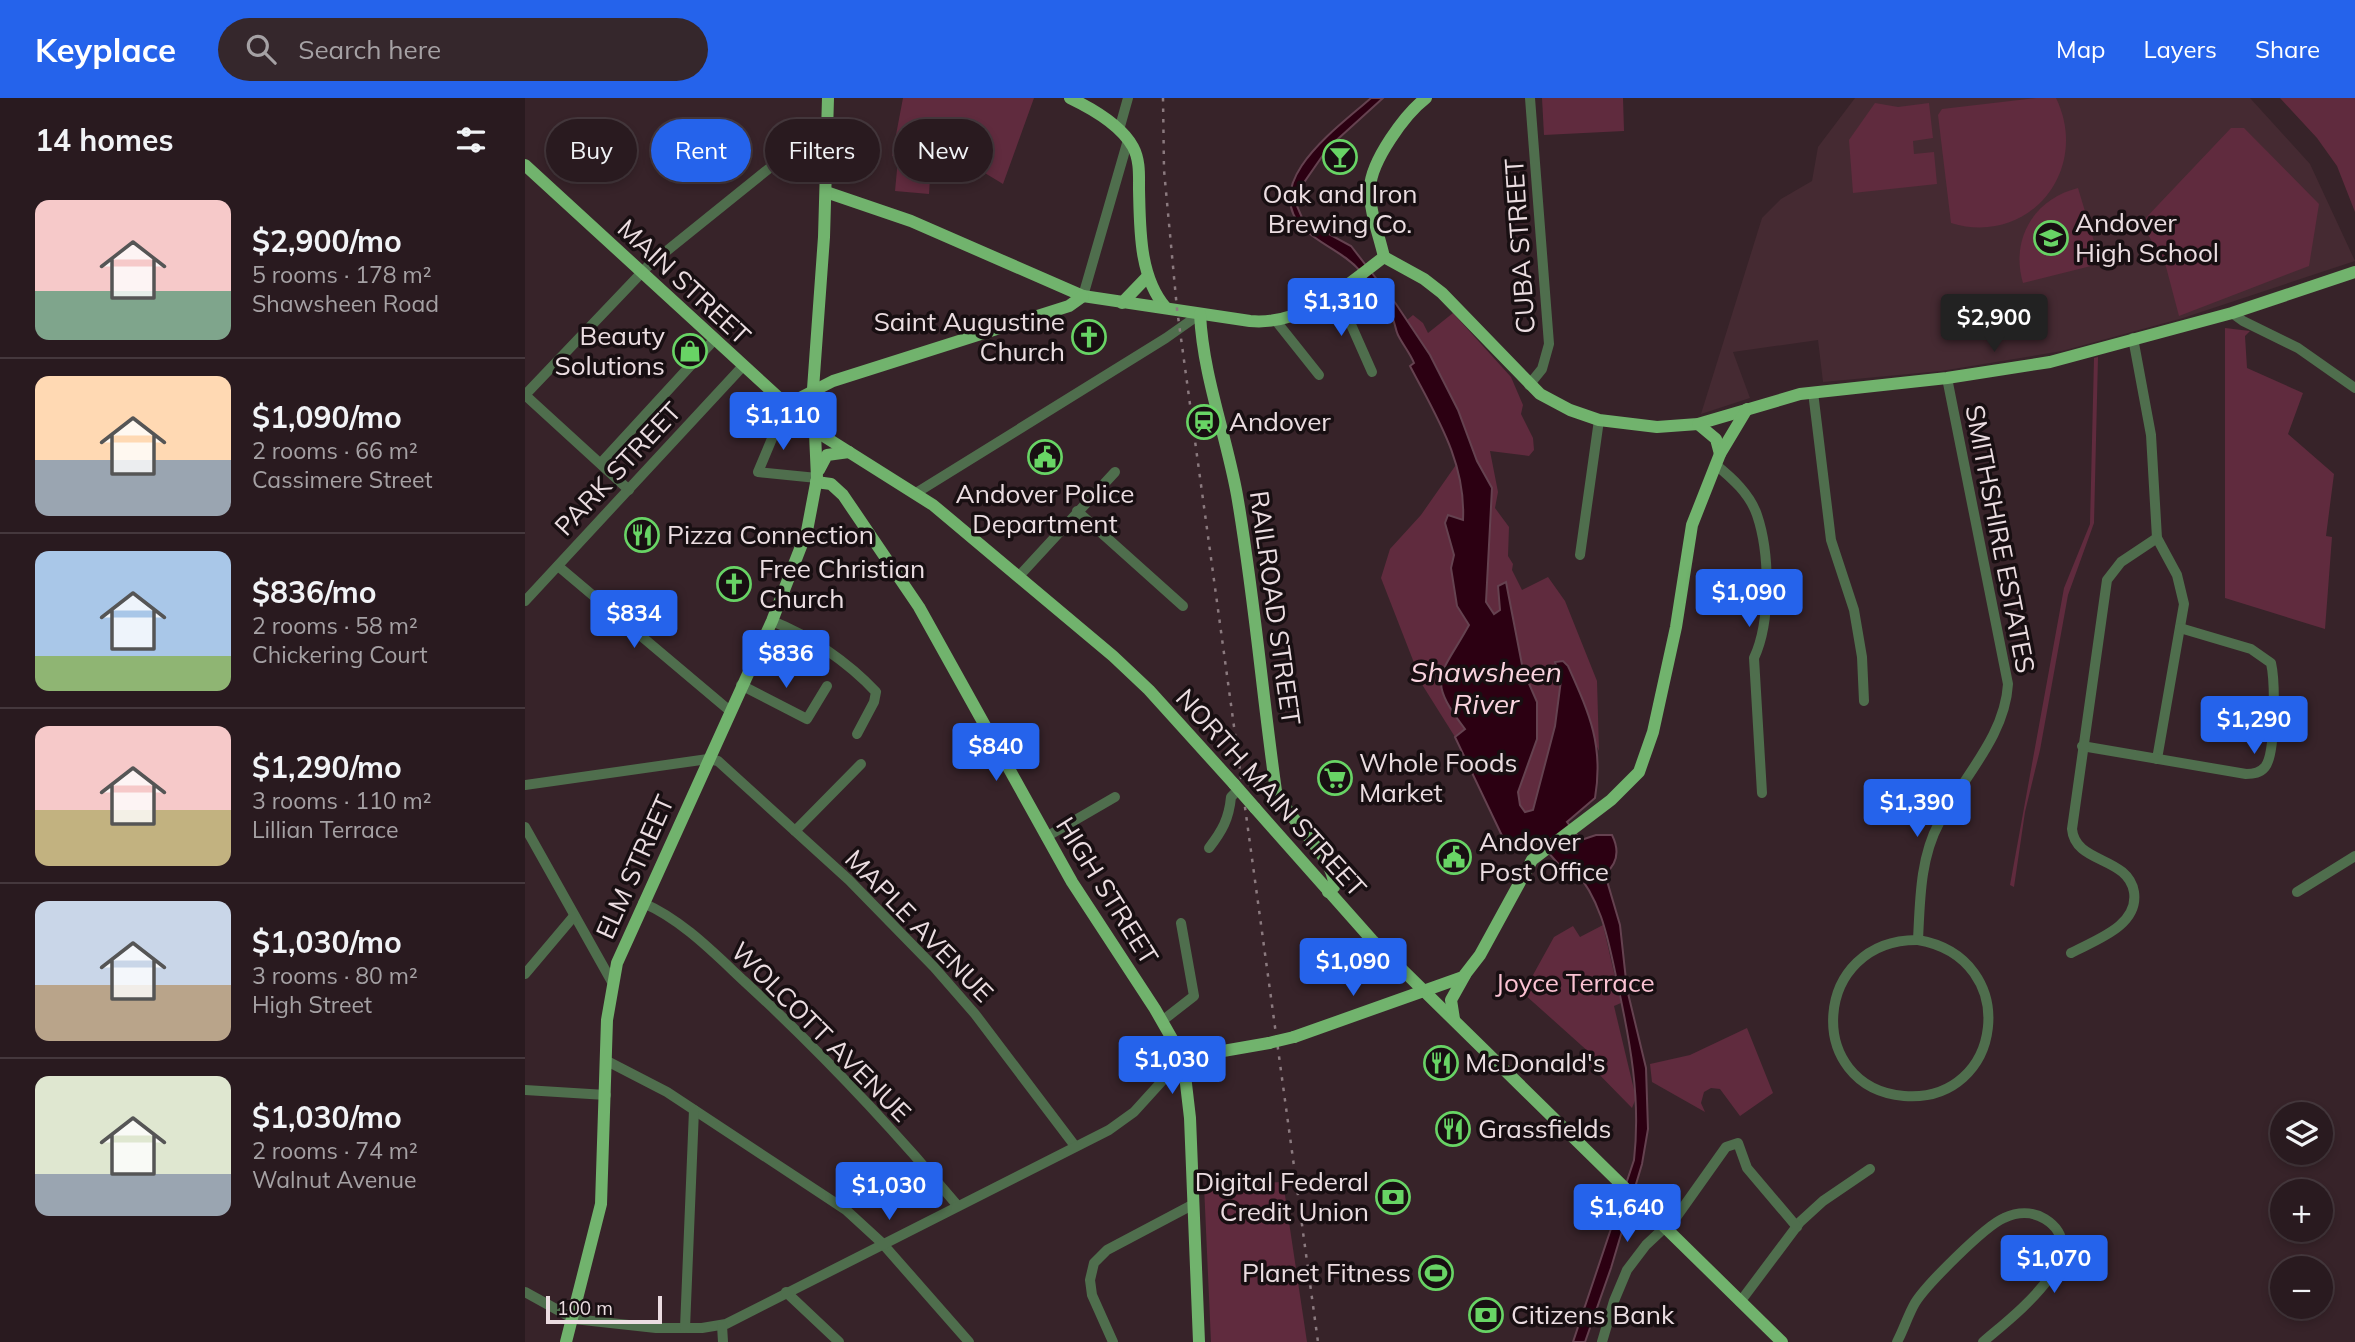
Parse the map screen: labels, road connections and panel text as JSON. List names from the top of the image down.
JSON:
{
  "streets": {
    "main road": [
      "MAIN STREET",
      "RAILROAD STREET",
      "NORTH MAIN STREET",
      "ELM STREET",
      "HIGH STREET"
    ],
    "street": [
      "CUBA STREET",
      "PARK STREET",
      "SMITHSHIRE ESTATES",
      "MAPLE AVENUE",
      "WOLCOTT AVENUE"
    ]
  },
  "crossings": [
    ["MAIN STREET", "PARK STREET"],
    ["MAIN STREET", "NORTH MAIN STREET"],
    ["MAIN STREET", "ELM STREET"],
    ["RAILROAD STREET", "NORTH MAIN STREET"],
    ["NORTH MAIN STREET", "ELM STREET"],
    ["ELM STREET", "HIGH STREET"],
    ["ELM STREET", "MAPLE AVENUE"],
    ["ELM STREET", "WOLCOTT AVENUE"]
  ],
  "water": ["Shawsheen River"],
  "parks": ["Joyce Terrace"],
  "places": {
    "bar": ["Oak and Iron Brewing Co."],
    "school or university": ["Andover High School"],
    "church": ["Saint Augustine Church", "Free Christian Church"],
    "shop": ["Beauty Solutions"],
    "station": ["Andover"],
    "public building": ["Andover Police Department", "Andover Post Office"],
    "restaurant": ["Pizza Connection", "McDonald's", "Grassfields"],
    "supermarket": ["Whole Foods Market"],
    "bank": ["Digital Federal Credit Union", "Citizens Bank"],
    "sports": ["Planet Fitness"]
  },
  "scale_bar": "100 m",
  "page": {
    "header": "Keyplace",
    "search": "Search here",
    "nav": ["Map", "Layers", "Share"],
    "heading": "14 homes",
    "chip": [
      "Buy",
      "Rent",
      "Filters",
      "New"
    ],
    "list": [
      {
        "name": "$2,900/mo",
        "note": "5 rooms · 178 m² · Shawsheen Road"
      },
      {
        "name": "$1,090/mo",
        "note": "2 rooms · 66 m² · Cassimere Street"
      },
      {
        "name": "$836/mo",
        "note": "2 rooms · 58 m² · Chickering Court"
      },
      {
        "name": "$1,290/mo",
        "note": "3 rooms · 110 m² · Lillian Terrace"
      },
      {
        "name": "$1,030/mo",
        "note": "3 rooms · 80 m² · High Street"
      },
      {
        "name": "$1,030/mo",
        "note": "2 rooms · 74 m² · Walnut Avenue"
      }
    ],
    "price": [
      "$1,310",
      "$2,900",
      "$1,110",
      "$1,090",
      "$834",
      "$836",
      "$1,290",
      "$840",
      "$1,390",
      "$1,090",
      "$1,030",
      "$1,030",
      "$1,640",
      "$1,070"
    ],
    "map_buttons": ["+", "−"],
    "scale": "100 m"
  }
}
